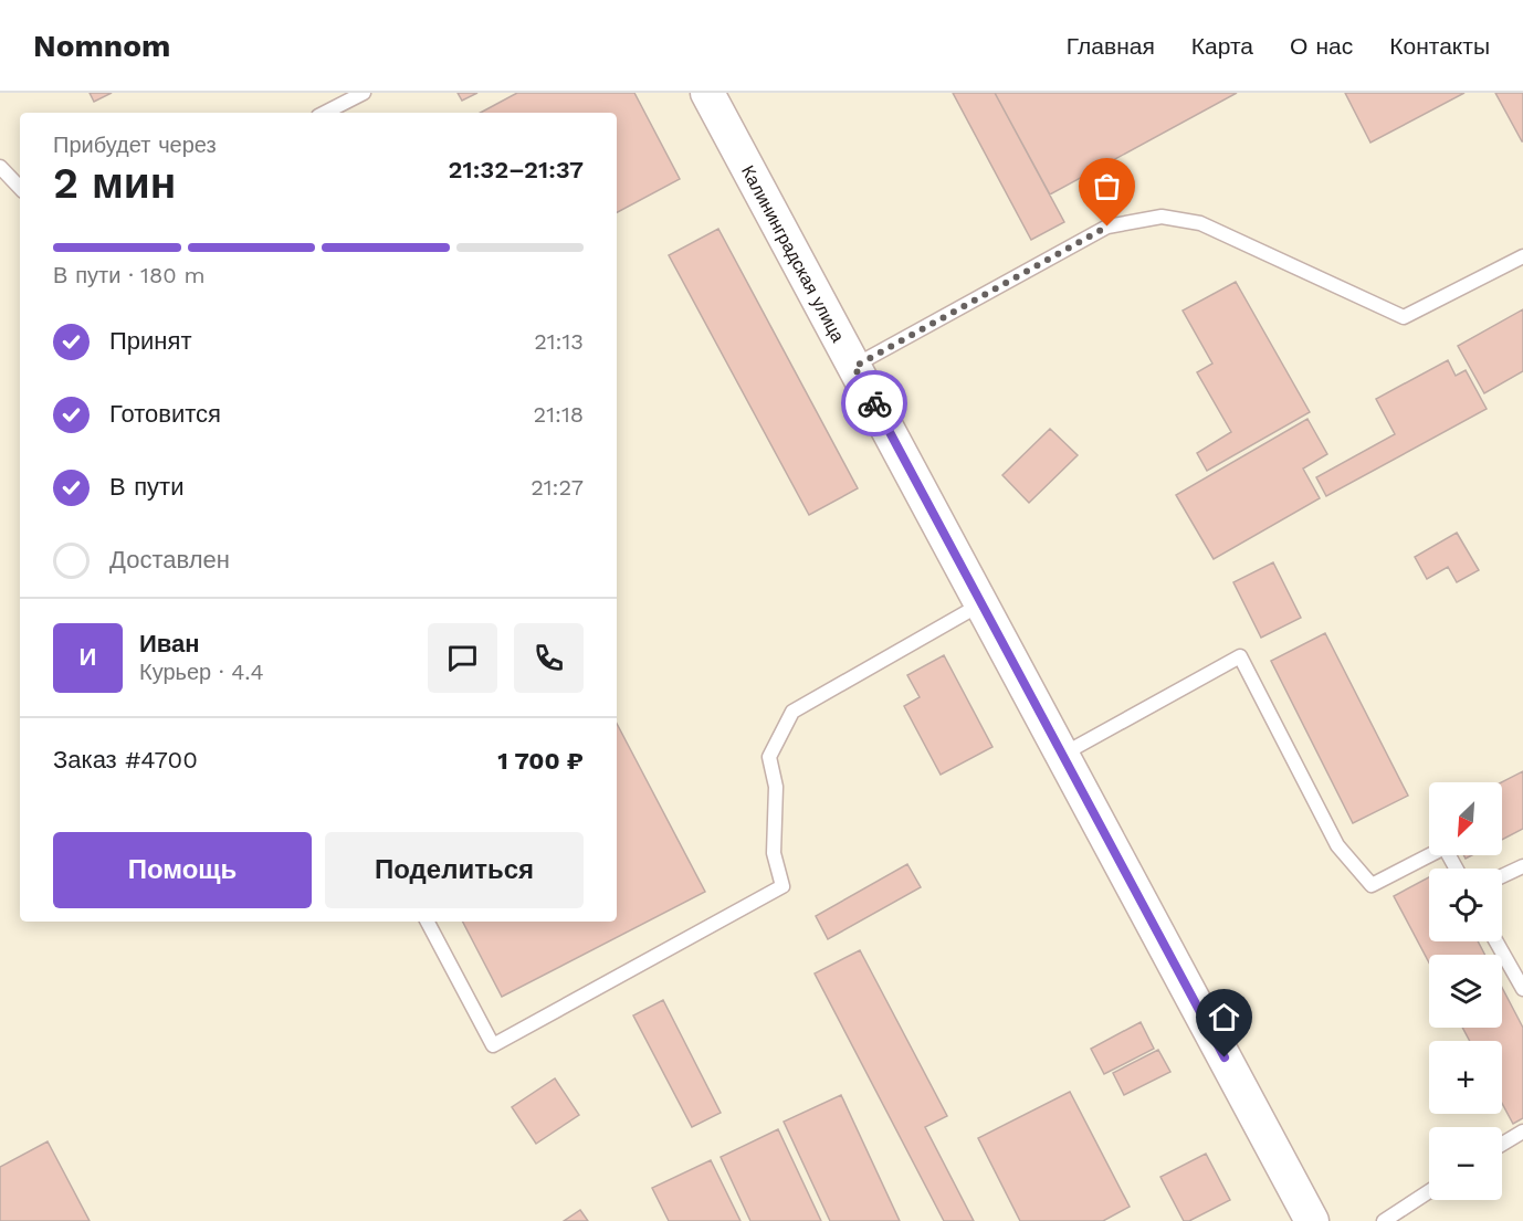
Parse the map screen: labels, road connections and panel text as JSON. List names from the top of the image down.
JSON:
{
  "streets": {
    "street": ["Калининградская улица"]
  },
  "north": "bottom left",
  "page": {
    "header": "Nomnom",
    "nav": [
      "Главная",
      "Карта",
      "О нас",
      "Контакты"
    ],
    "heading": ["2 мин", "Прибудет через", "21:32–21:37"],
    "panel": [
      "Иван",
      "Курьер · 4.4",
      "Заказ #4700",
      "1 700 ₽"
    ],
    "bar": "В пути · 180 m",
    "list": [
      ["Принят", "21:13"],
      ["Готовится", "21:18"],
      ["В пути", "21:27"],
      "Доставлен"
    ],
    "round": "И",
    "map_buttons": ["+", "−"],
    "buttons": ["Помощь", "Поделиться"]
  }
}
